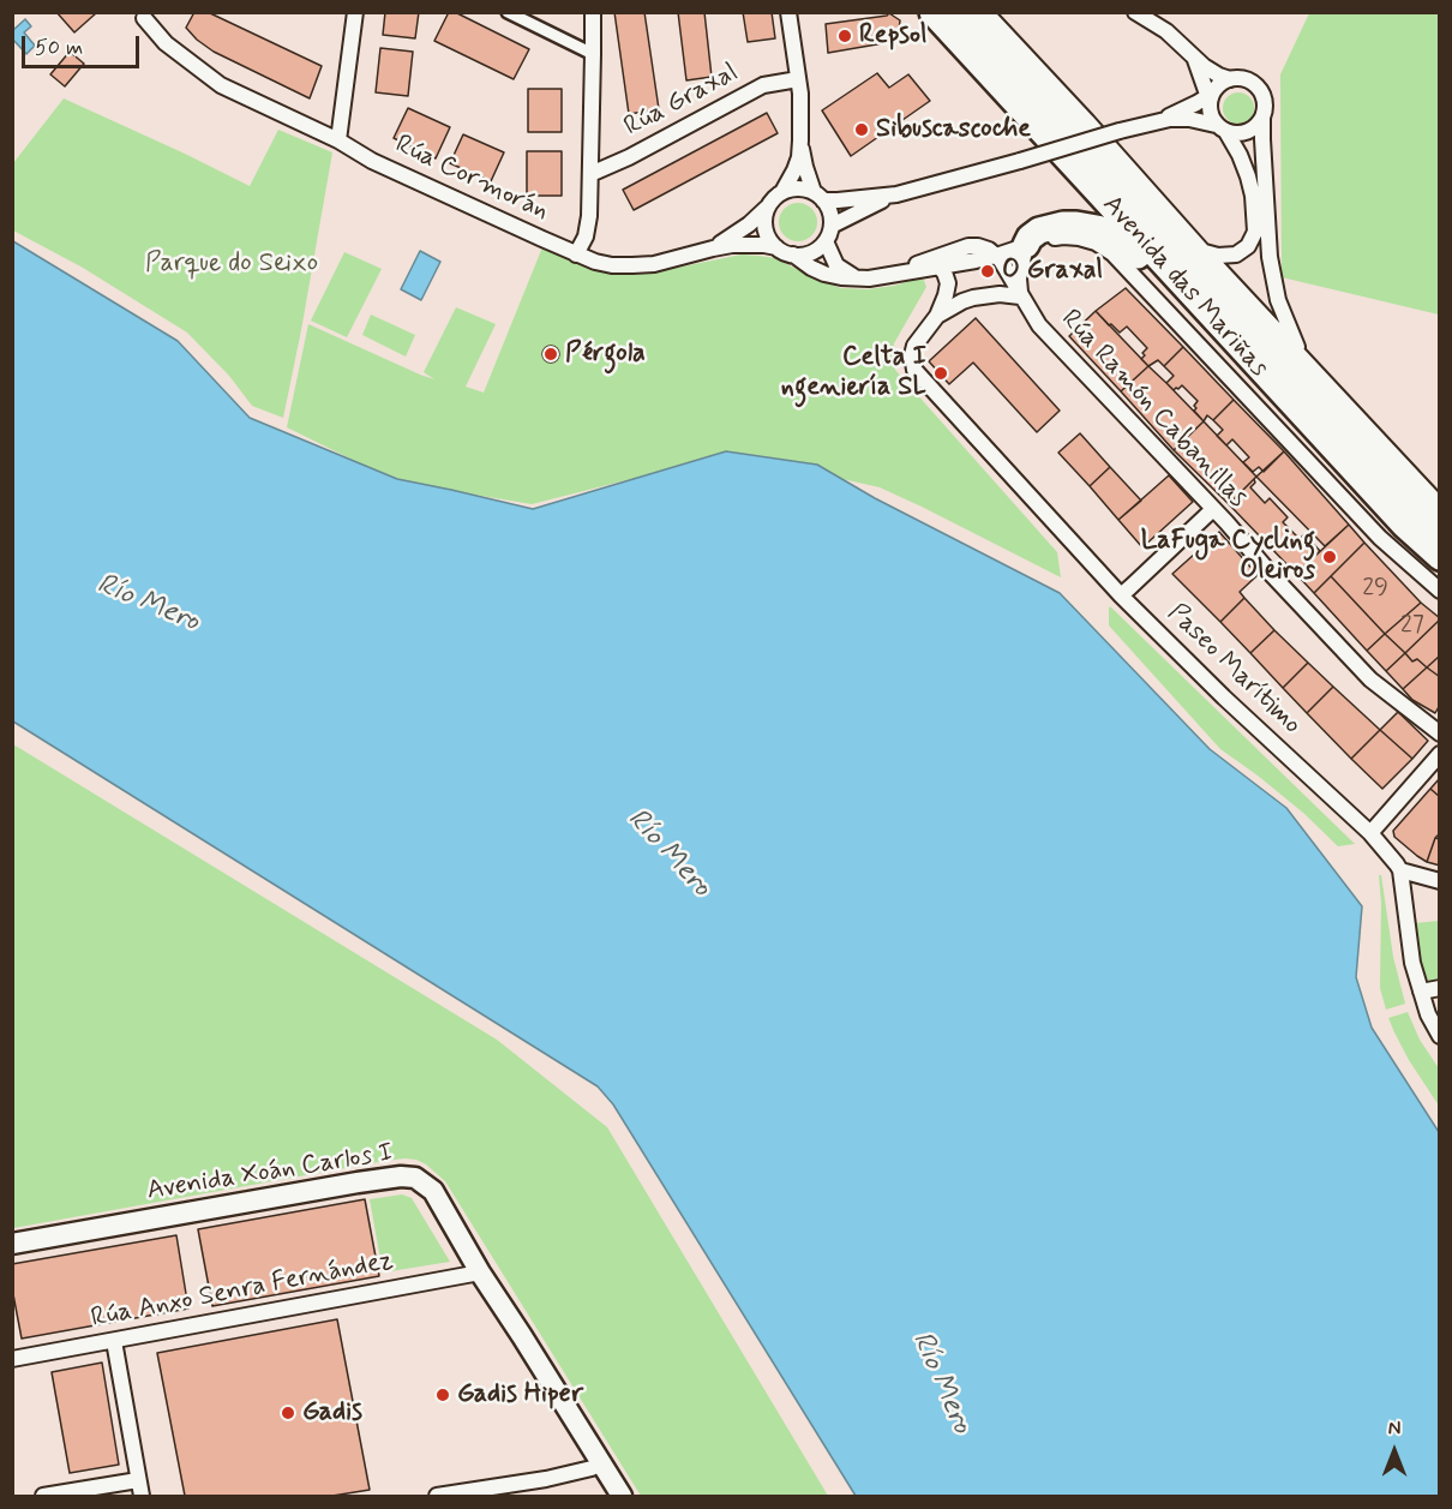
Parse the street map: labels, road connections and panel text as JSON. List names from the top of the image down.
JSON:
{
  "streets": {
    "highway": ["Avenida das Mariñas"],
    "street": [
      "Rúa Graxal",
      "Rúa Cormorán",
      "Rúa Ramón Cabanillas",
      "Paseo Marítimo",
      "Avenida Xoán Carlos I",
      "Rúa Anxo Senra Fernández"
    ]
  },
  "crossings": [
    ["Avenida Xoán Carlos I", "Rúa Anxo Senra Fernández"]
  ],
  "water": ["Río Mero"],
  "parks": ["Parque do Seixo"],
  "places": [
    "Repsol",
    "Sibuscascoche",
    "O Graxal",
    "Pérgola",
    "Celta I ngeniería SL",
    "LaFuga Cycling Oleiros",
    "Gadis Hiper",
    "Gadis"
  ],
  "house_numbers": ["29", "27"],
  "scale_bar": "50 m",
  "north": "top"
}
